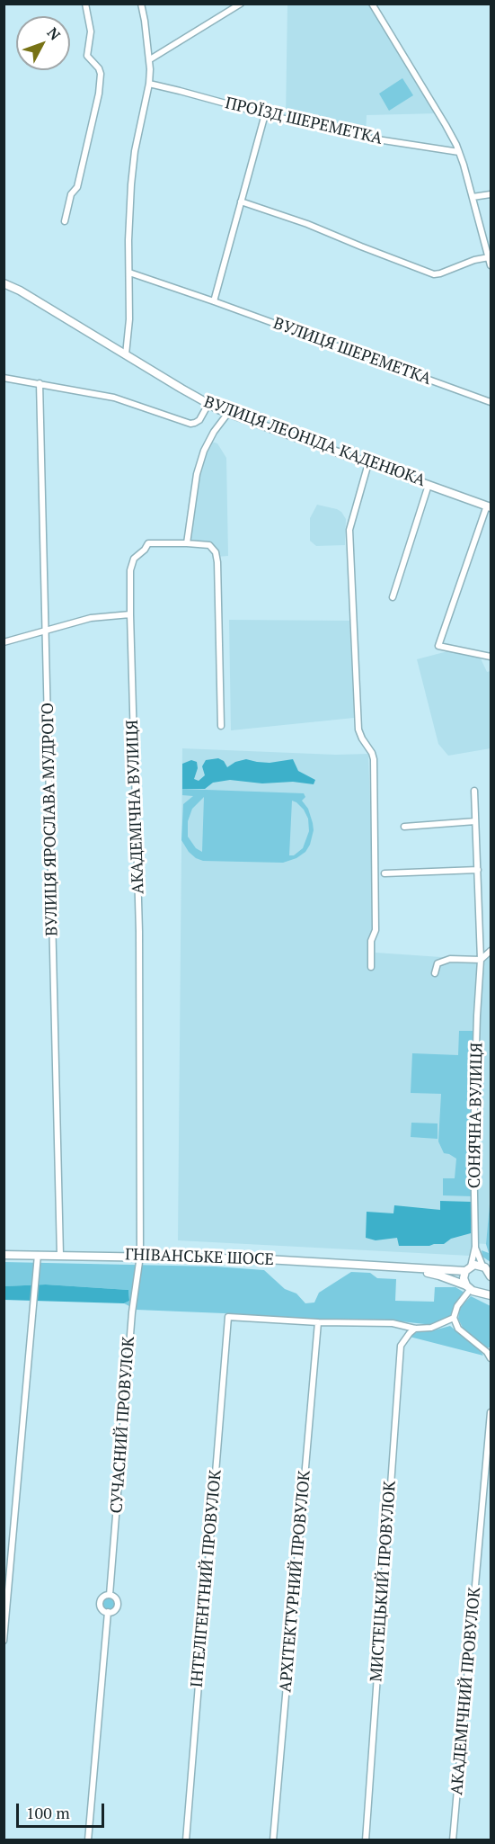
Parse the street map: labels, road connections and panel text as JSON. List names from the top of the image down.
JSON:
{
  "streets": {
    "main road": ["ВУЛИЦЯ ЛЕОНІДА КАДЕНЮКА", "ГНІВАНСЬКЕ ШОСЕ"],
    "street": [
      "ПРОЇЗД ШЕРЕМЕТКА",
      "ВУЛИЦЯ ШЕРЕМЕТКА",
      "АКАДЕМІЧНА ВУЛИЦЯ",
      "ВУЛИЦЯ ЯРОСЛАВА МУДРОГО",
      "СОНЯЧНА ВУЛИЦЯ",
      "СУЧАСНИЙ ПРОВУЛОК",
      "ІНТЕЛІГЕНТНИЙ ПРОВУЛОК",
      "АРХІТЕКТУРНИЙ ПРОВУЛОК",
      "МИСТЕЦЬКИЙ ПРОВУЛОК",
      "АКАДЕМІЧНИЙ ПРОВУЛОК"
    ]
  },
  "crossings": [
    ["АКАДЕМІЧНА ВУЛИЦЯ", "ГНІВАНСЬКЕ ШОСЕ"],
    ["АКАДЕМІЧНА ВУЛИЦЯ", "СУЧАСНИЙ ПРОВУЛОК"],
    ["ВУЛИЦЯ ЯРОСЛАВА МУДРОГО", "ГНІВАНСЬКЕ ШОСЕ"],
    ["ГНІВАНСЬКЕ ШОСЕ", "СУЧАСНИЙ ПРОВУЛОК"],
    ["ІНТЕЛІГЕНТНИЙ ПРОВУЛОК", "АРХІТЕКТУРНИЙ ПРОВУЛОК"]
  ],
  "scale_bar": "100 m",
  "north": "top right"
}
